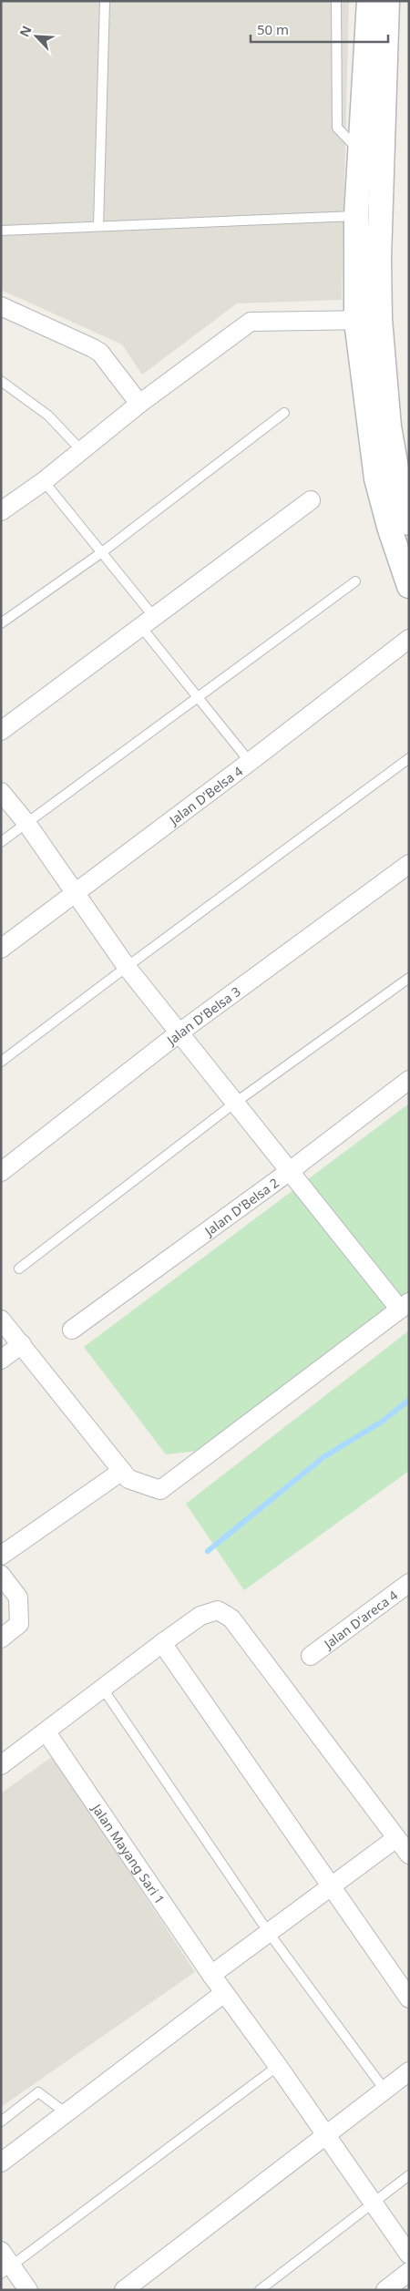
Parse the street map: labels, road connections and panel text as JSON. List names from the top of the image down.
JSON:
{
  "streets": {
    "street": [
      "Jalan D'Belsa 4",
      "Jalan D'Belsa 3",
      "Jalan D'Belsa 2",
      "Jalan D'areca 4",
      "Jalan Mayang Sari 1"
    ]
  },
  "scale_bar": "50 m",
  "north": "top left"
}
